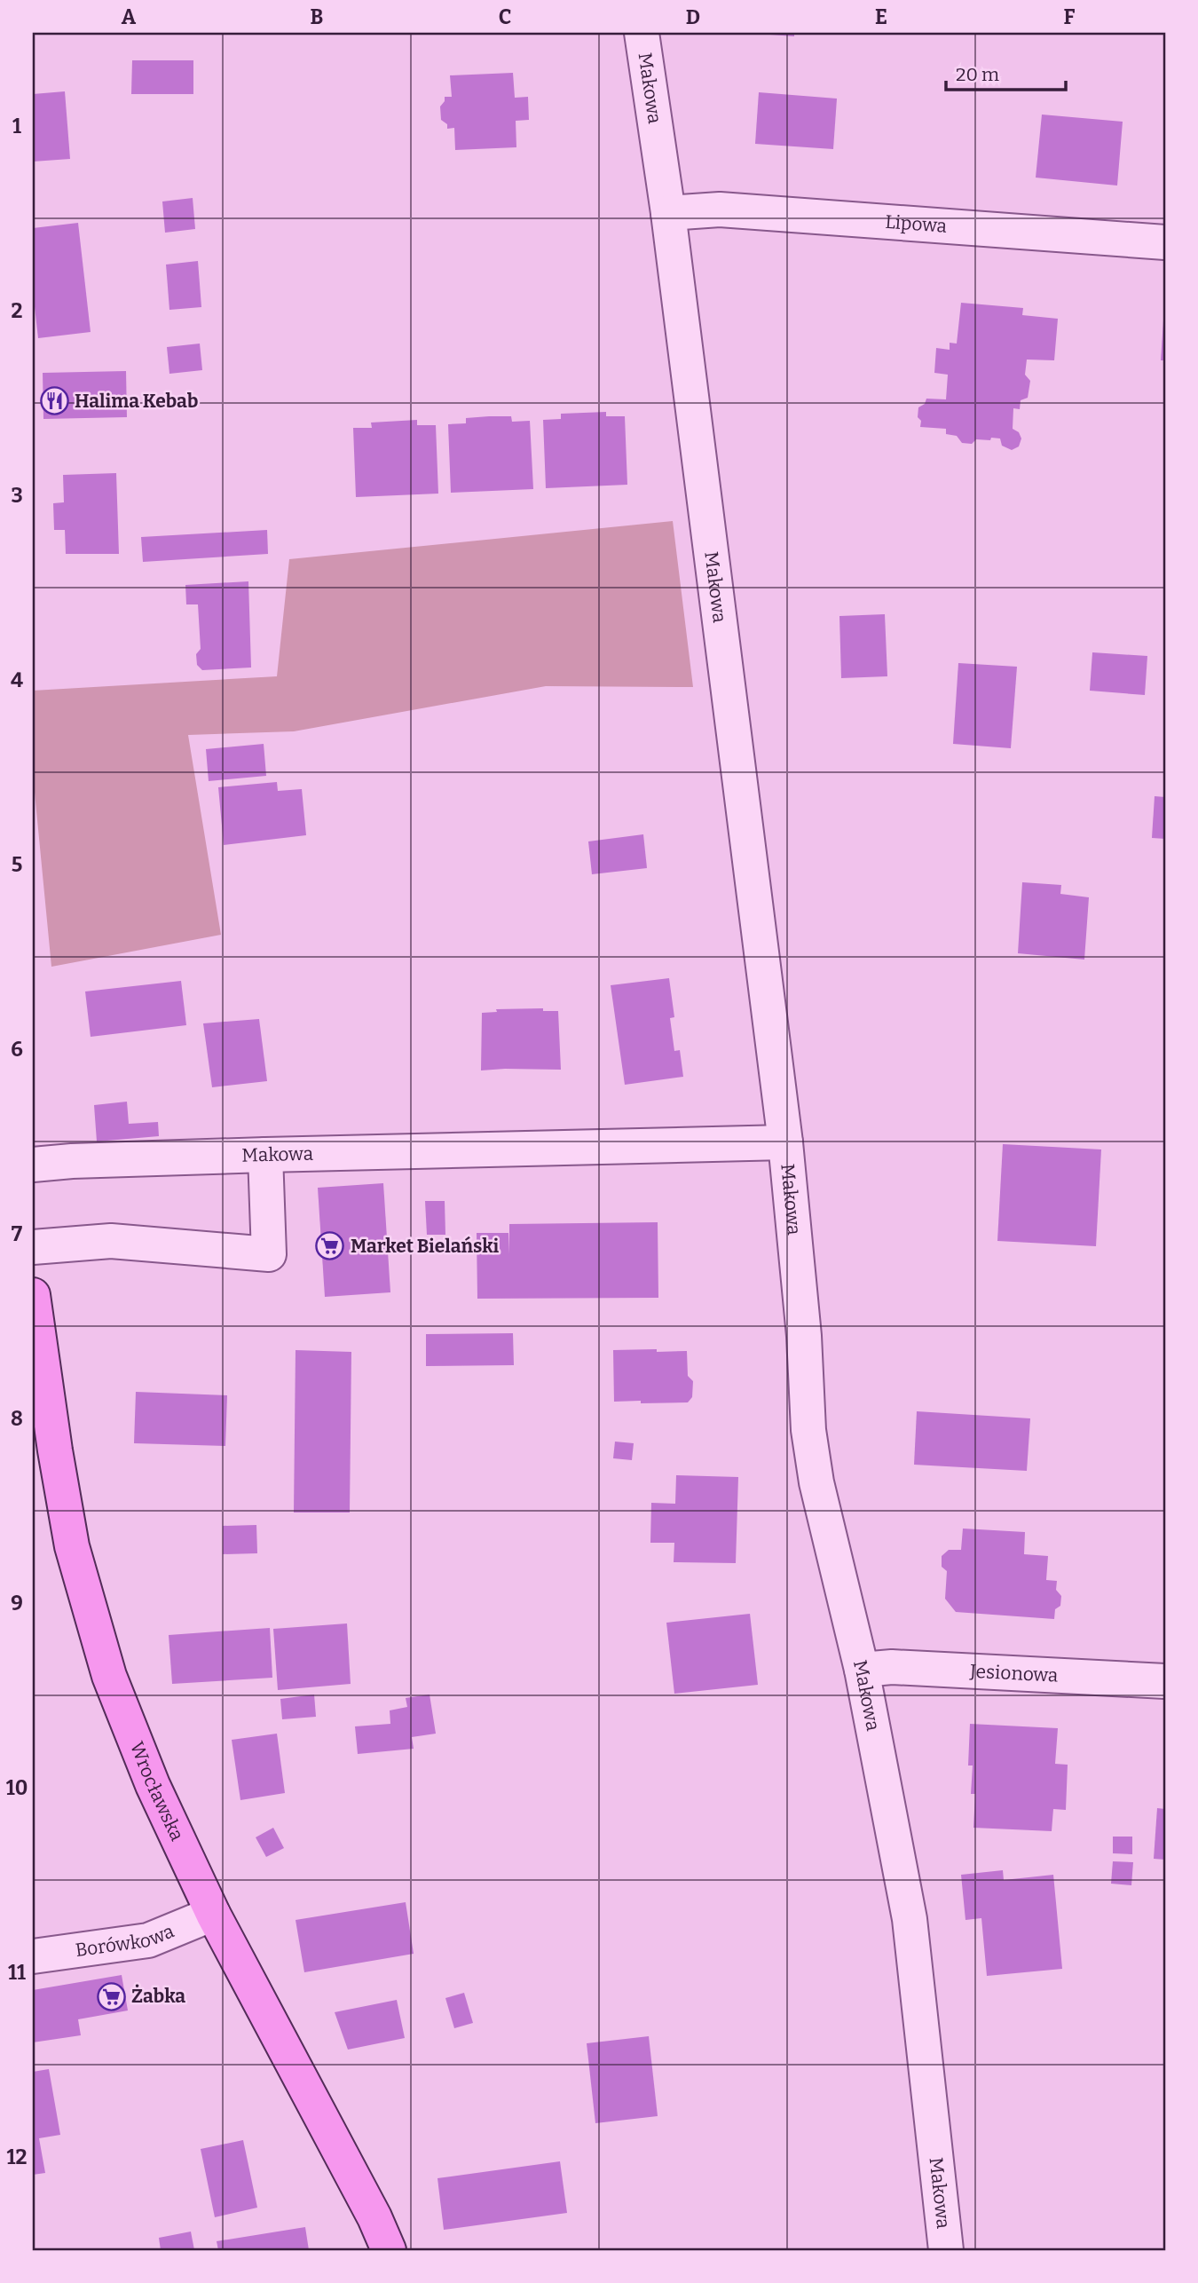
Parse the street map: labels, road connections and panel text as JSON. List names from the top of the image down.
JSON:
{
  "streets": {
    "main road": ["Wrocławska"],
    "street": [
      "Makowa",
      "Lipowa",
      "Jesionowa",
      "Borówkowa"
    ]
  },
  "crossings": [
    ["Makowa", "Lipowa"],
    ["Makowa", "Jesionowa"],
    ["Wrocławska", "Borówkowa"]
  ],
  "places": {
    "restaurant": ["Halima Kebab"],
    "supermarket": ["Market Bielański", "Żabka"]
  },
  "scale_bar": "20 m",
  "grid": {
    "columns": [
      "A",
      "B",
      "C",
      "D",
      "E",
      "F"
    ],
    "rows": [
      "1",
      "2",
      "3",
      "4",
      "5",
      "6",
      "7",
      "8",
      "9",
      "10",
      "11",
      "12"
    ]
  }
}
